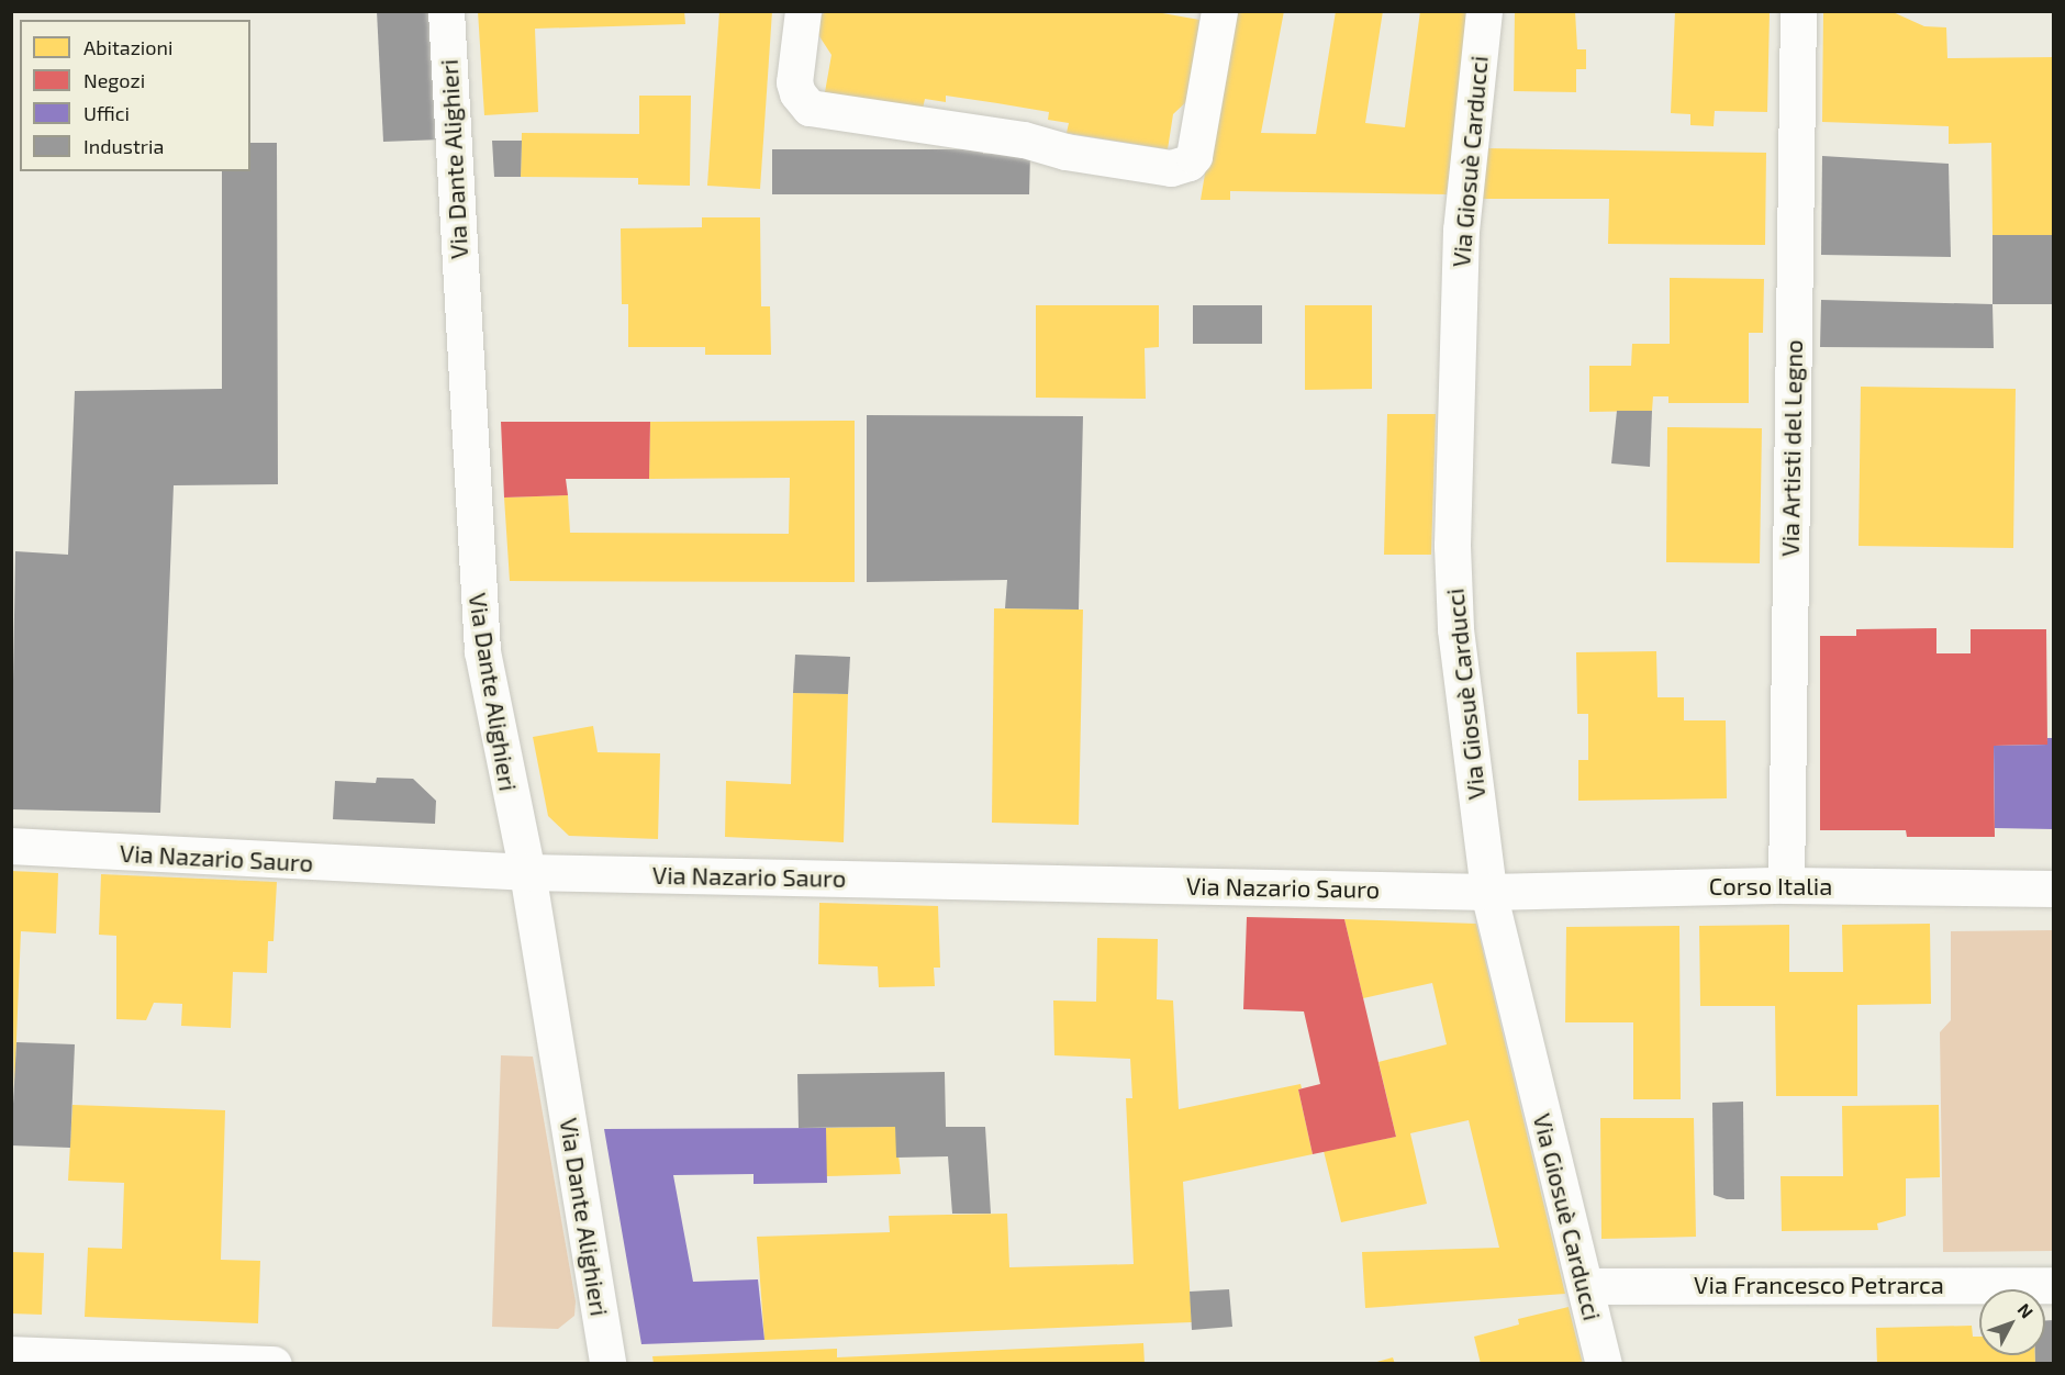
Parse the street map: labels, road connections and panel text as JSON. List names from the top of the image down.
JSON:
{
  "streets": {
    "street": [
      "Via Dante Alighieri",
      "Via Giosuè Carducci",
      "Via Artisti del Legno",
      "Via Nazario Sauro",
      "Corso Italia",
      "Via Francesco Petrarca"
    ]
  },
  "crossings": [
    ["Via Dante Alighieri", "Via Nazario Sauro"],
    ["Via Giosuè Carducci", "Via Nazario Sauro"],
    ["Via Giosuè Carducci", "Corso Italia"],
    ["Via Giosuè Carducci", "Via Francesco Petrarca"],
    ["Via Artisti del Legno", "Corso Italia"],
    ["Via Nazario Sauro", "Corso Italia"]
  ],
  "legend": [
    "Abitazioni",
    "Negozi",
    "Uffici",
    "Industria"
  ],
  "north": "top right"
}
